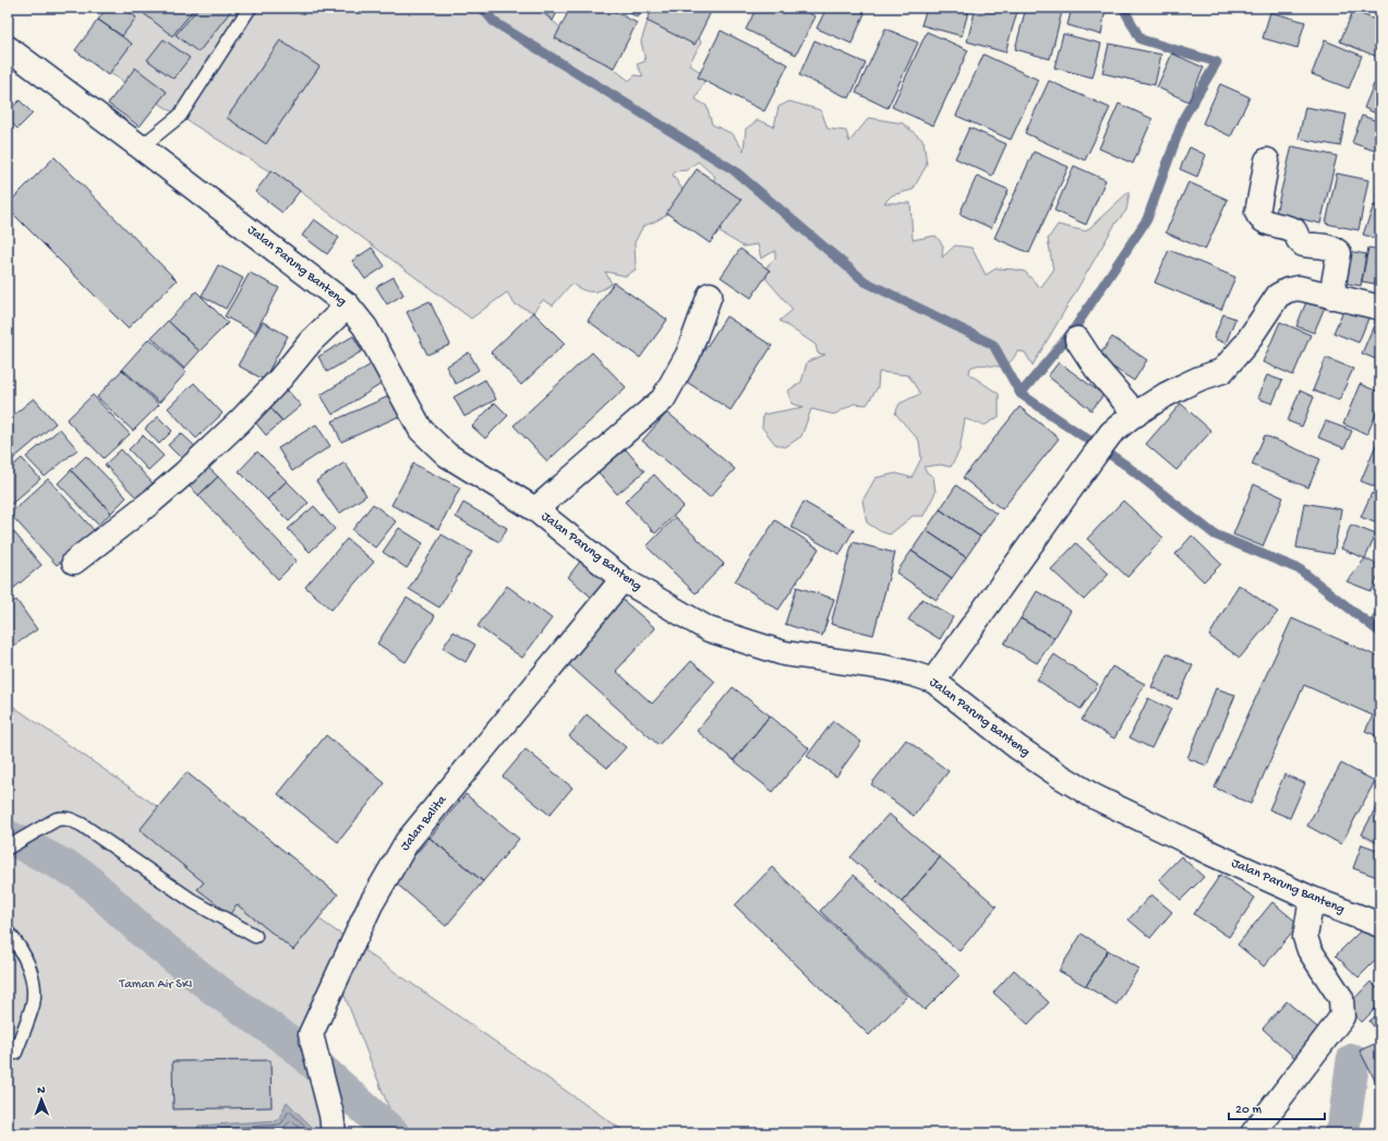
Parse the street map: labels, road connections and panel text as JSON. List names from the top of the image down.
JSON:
{
  "streets": {
    "street": ["Jalan Parung Banteng", "Jalan Balita"]
  },
  "crossings": [
    ["Jalan Parung Banteng", "Jalan Balita"]
  ],
  "parks": ["Taman Air SKI"],
  "scale_bar": "20 m",
  "north": "top"
}
